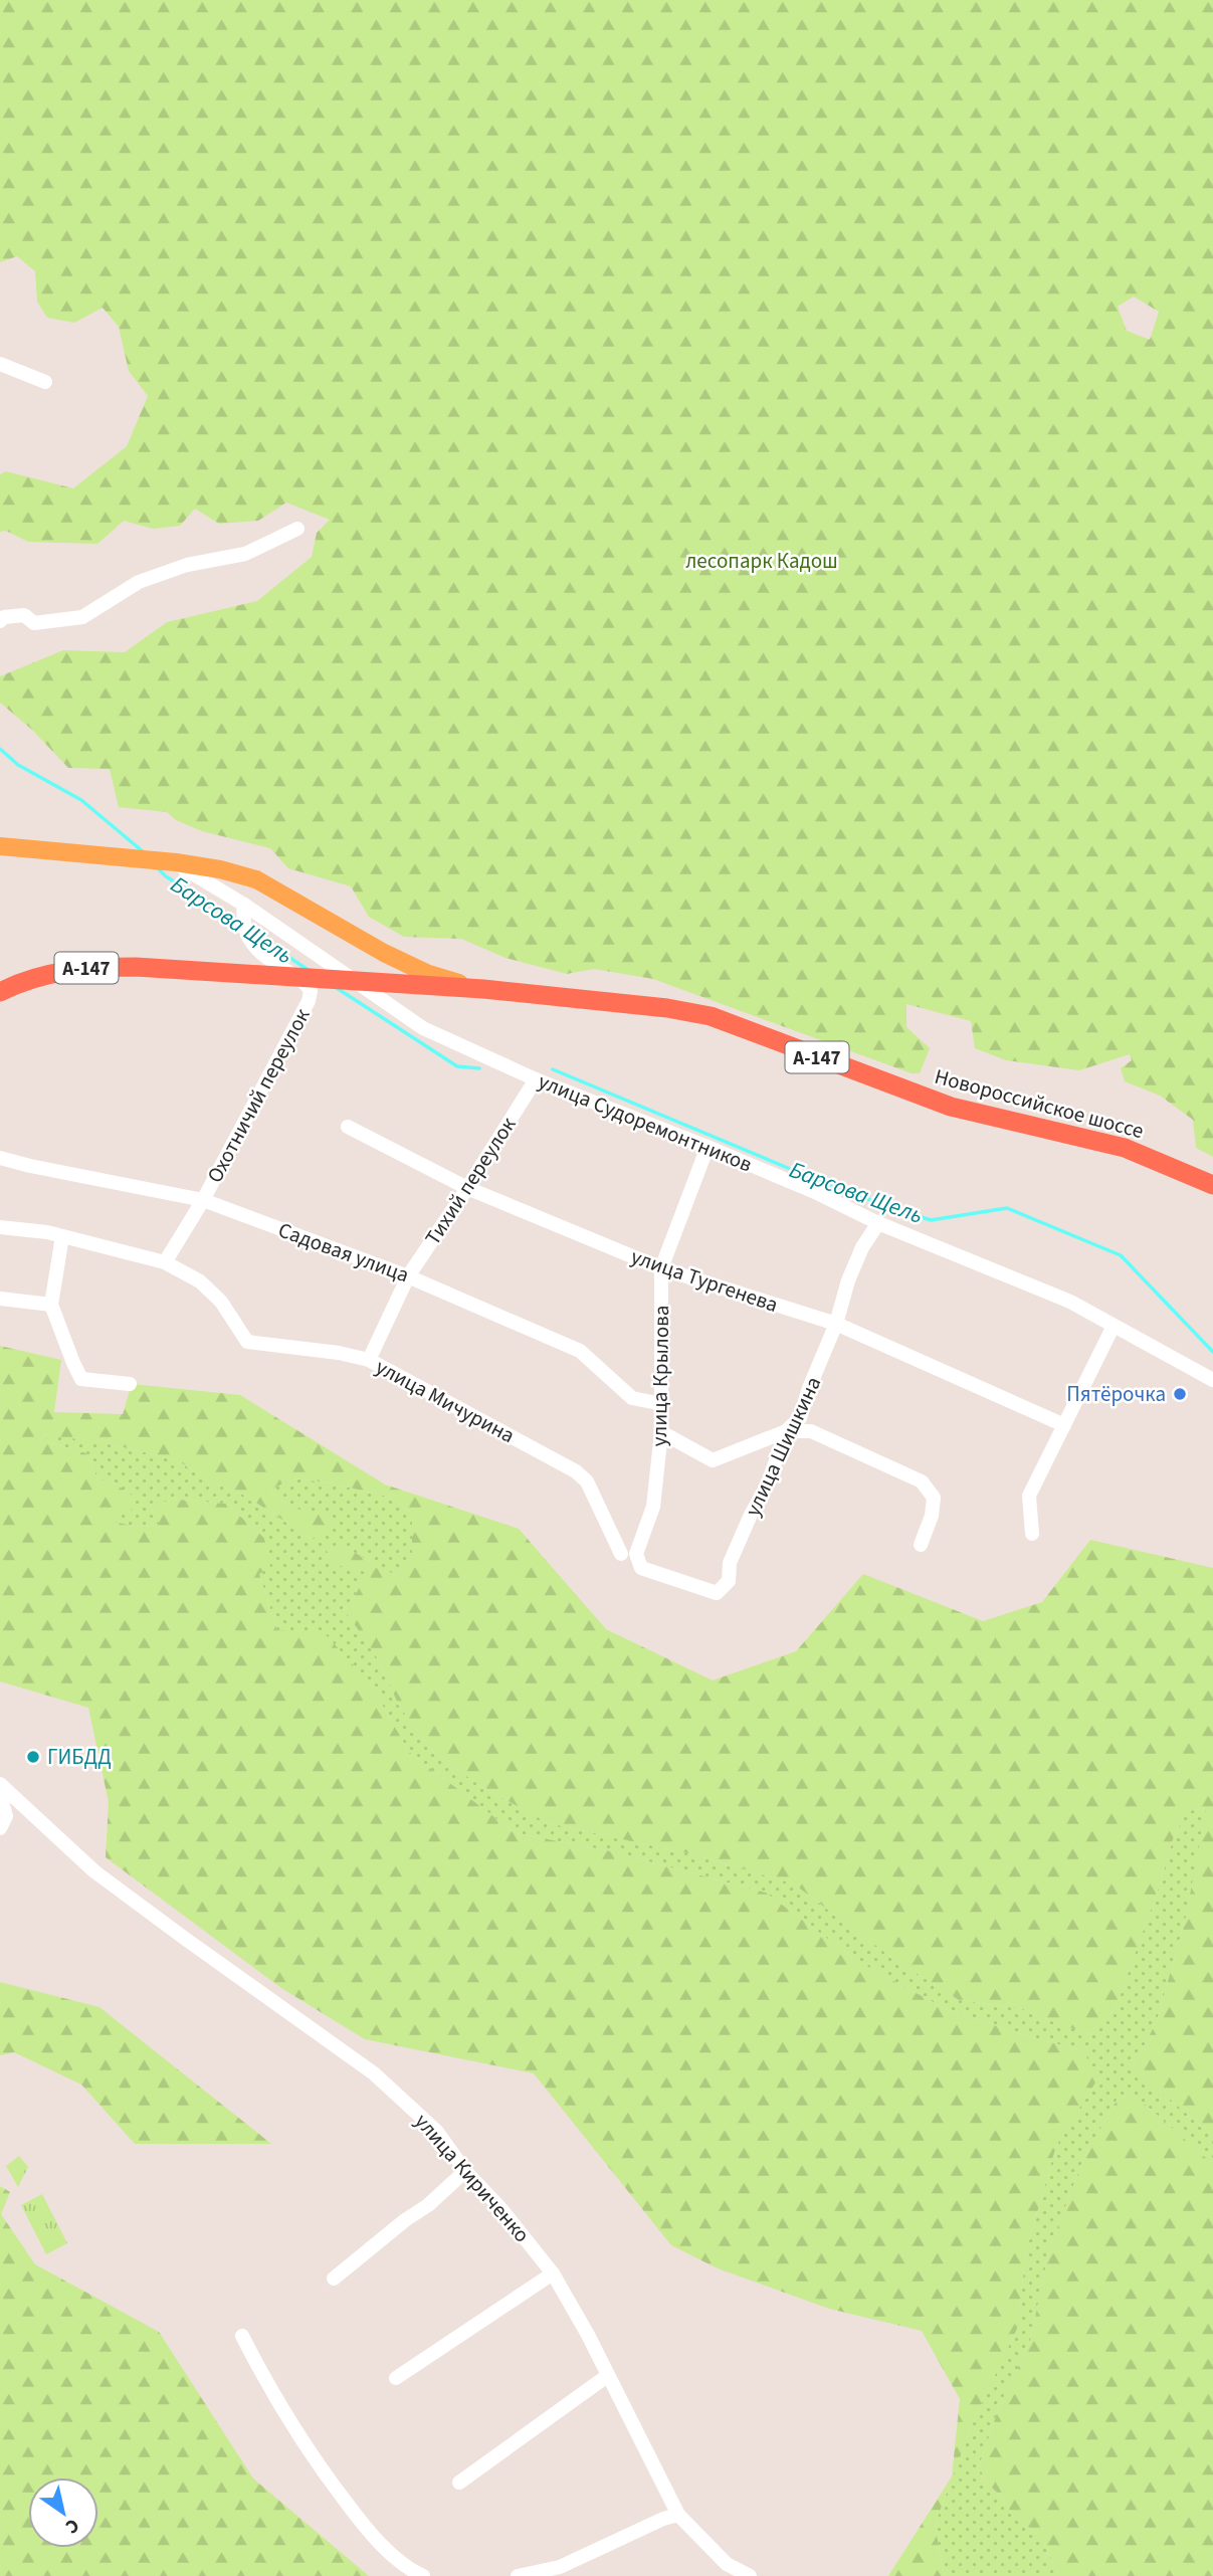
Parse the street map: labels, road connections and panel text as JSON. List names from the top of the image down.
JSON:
{
  "streets": {
    "highway": ["А-147", "Новороссийское шоссе"],
    "street": [
      "Охотничий переулок",
      "улица Судоремонтников",
      "Тихий переулок",
      "Садовая улица",
      "улица Тургенева",
      "улица Крылова",
      "улица Мичурина",
      "улица Шишкина",
      "улица Кириченко"
    ]
  },
  "crossings": [
    ["Охотничий переулок", "улица Судоремонтников"],
    ["Охотничий переулок", "Садовая улица"],
    ["Охотничий переулок", "улица Мичурина"],
    ["Новороссийское шоссе", "улица Судоремонтников"],
    ["улица Судоремонтников", "Тихий переулок"],
    ["улица Судоремонтников", "улица Крылова"],
    ["улица Судоремонтников", "улица Шишкина"],
    ["Тихий переулок", "Садовая улица"],
    ["Тихий переулок", "улица Тургенева"],
    ["Тихий переулок", "улица Мичурина"],
    ["Садовая улица", "улица Крылова"],
    ["улица Тургенева", "улица Крылова"],
    ["улица Тургенева", "улица Шишкина"],
    ["улица Крылова", "улица Шишкина"]
  ],
  "water": ["Барсова Щель"],
  "parks": ["лесопарк Кадош"],
  "places": ["Пятёрочка", "ГИБДД"],
  "north": "bottom right"
}
